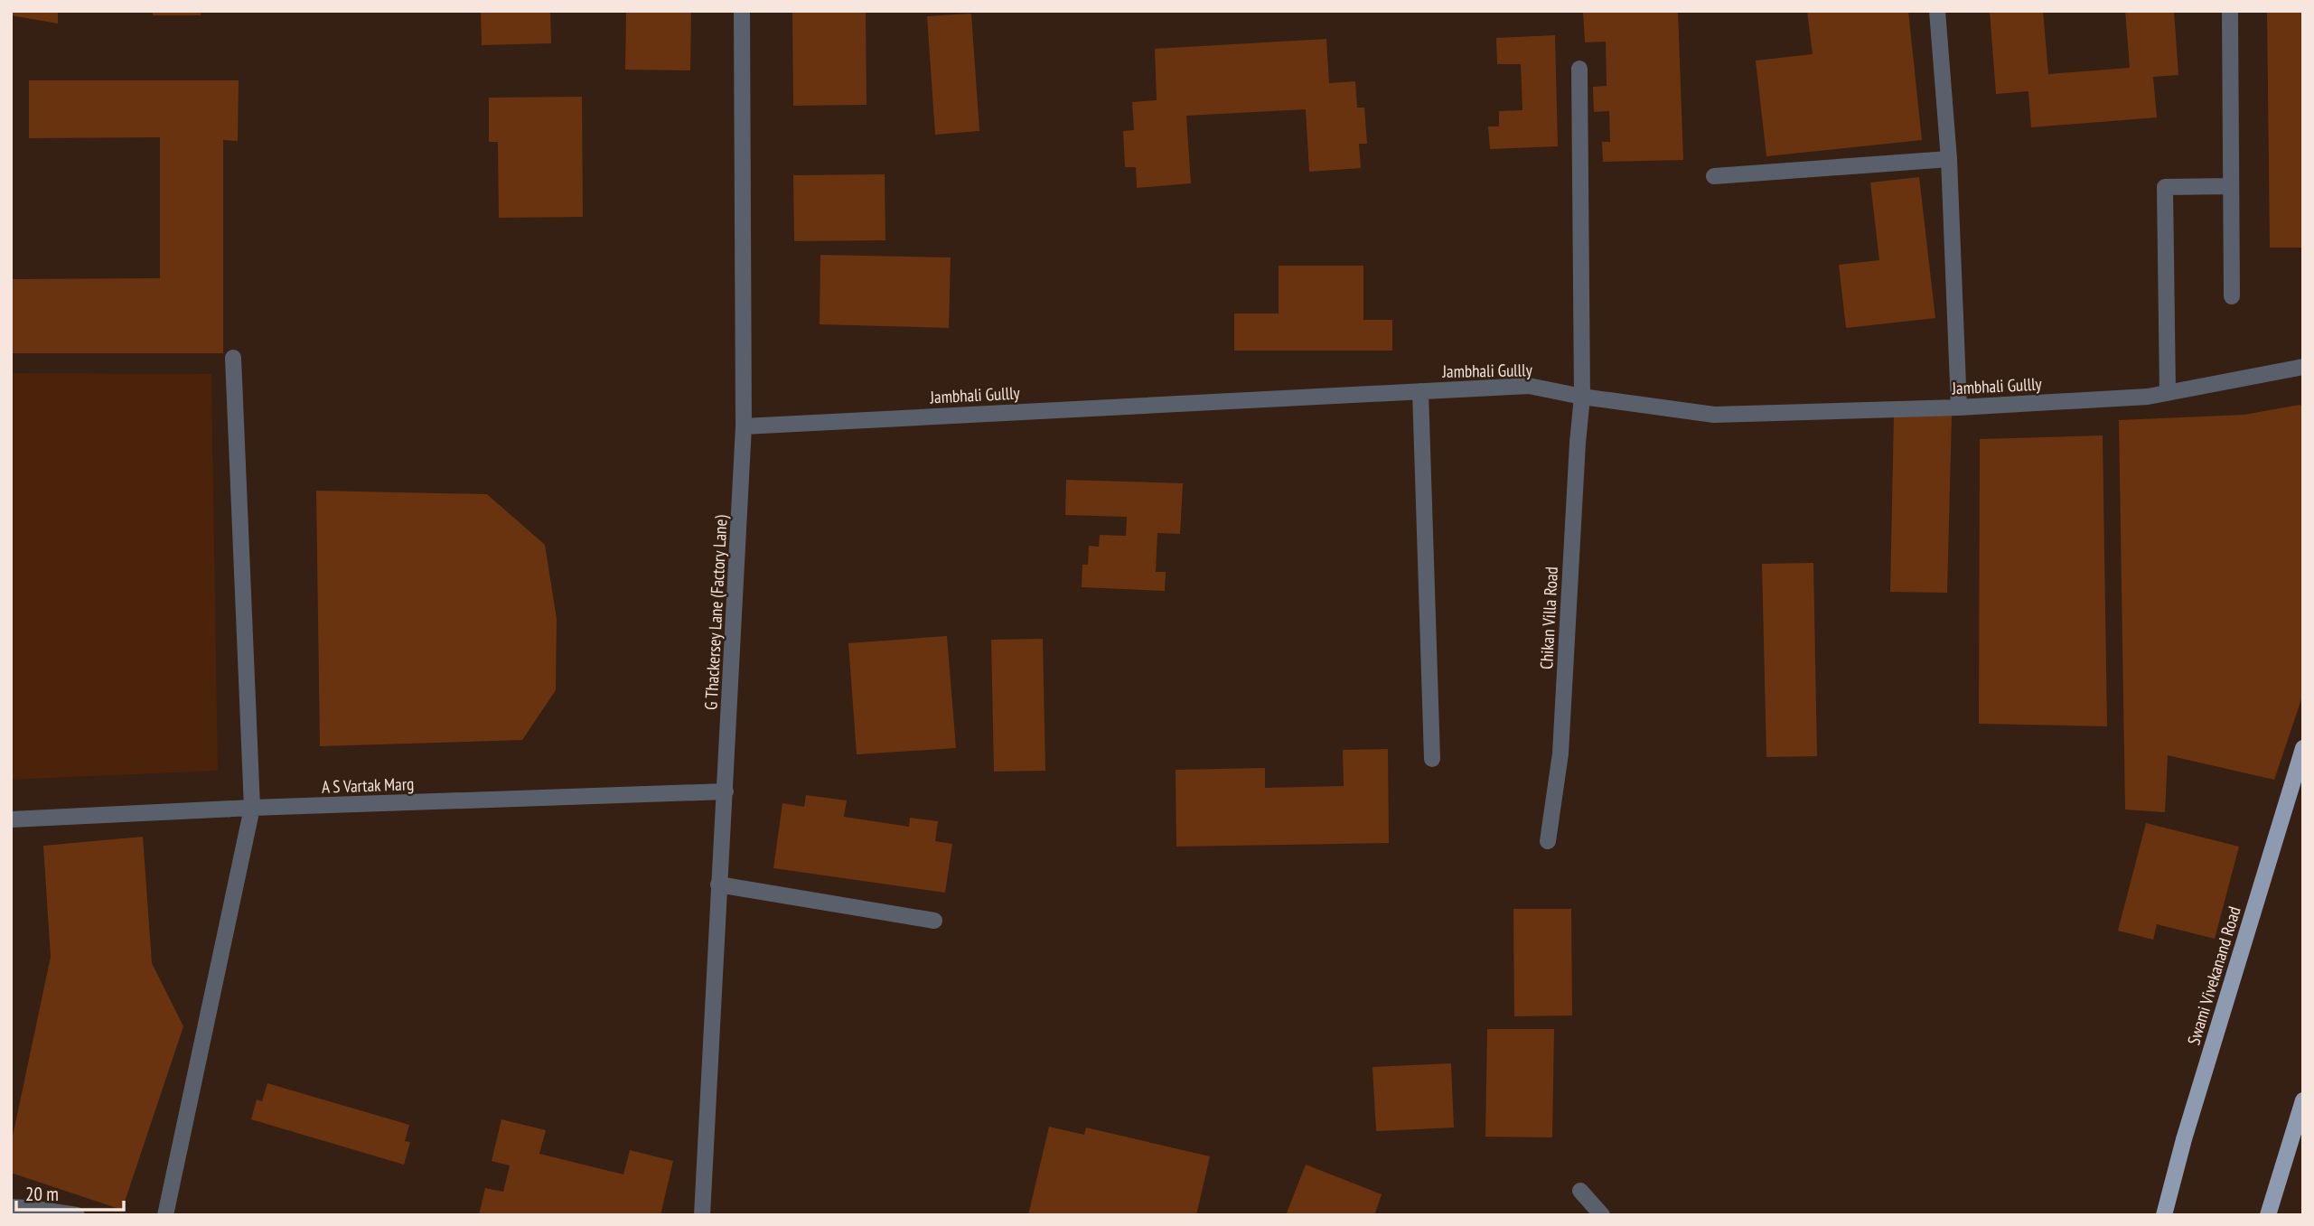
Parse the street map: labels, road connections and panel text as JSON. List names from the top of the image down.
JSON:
{
  "streets": {
    "main road": ["Swami Vivekanand Road"],
    "street": [
      "Jambhali Gullly",
      "G Thackersey Lane (Factory Lane)",
      "Chikan Villa Road",
      "A S Vartak Marg"
    ]
  },
  "crossings": [
    ["Jambhali Gullly", "G Thackersey Lane (Factory Lane)"],
    ["Jambhali Gullly", "Chikan Villa Road"],
    ["G Thackersey Lane (Factory Lane)", "A S Vartak Marg"]
  ],
  "scale_bar": "20 m"
}
